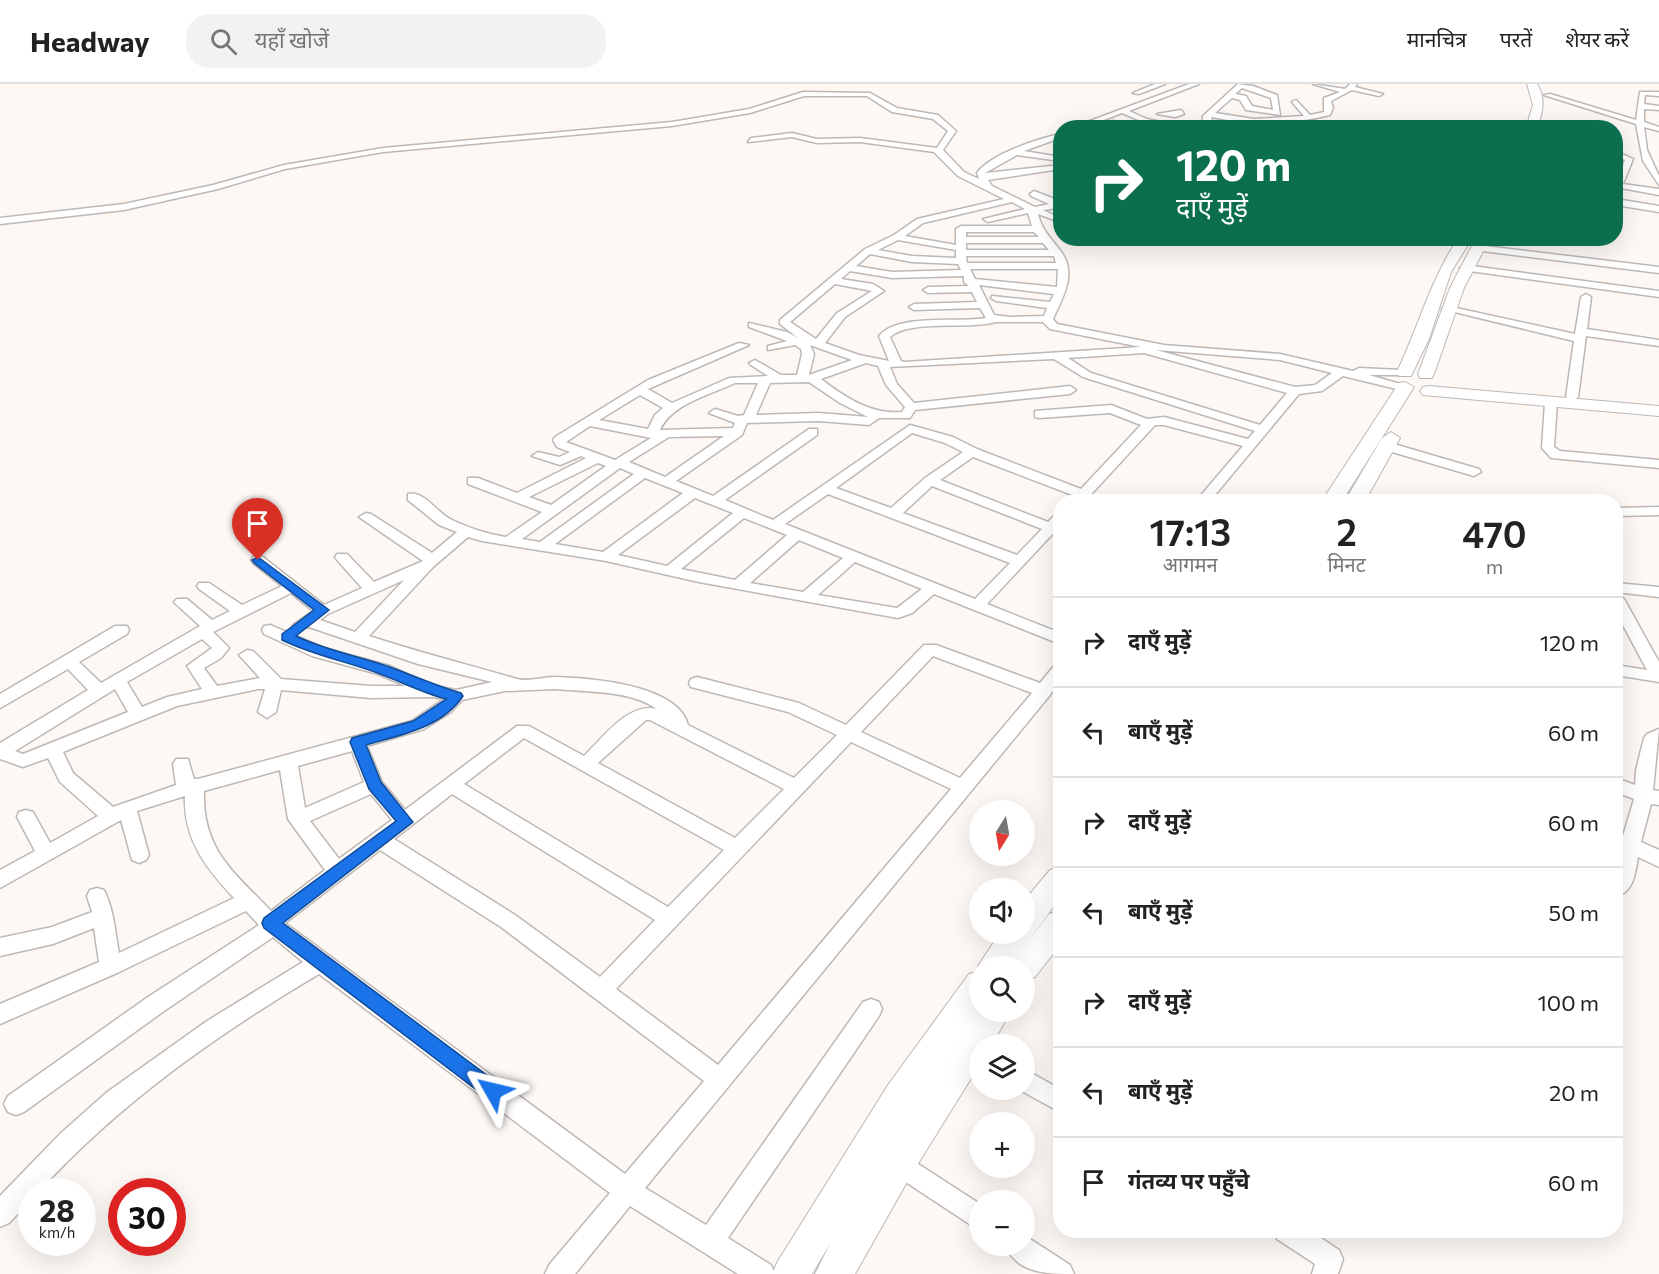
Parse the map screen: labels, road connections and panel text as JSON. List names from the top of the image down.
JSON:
{
  "north": "bottom",
  "page": {
    "header": "Headway",
    "search": "यहाँ खोजें",
    "nav": ["मानचित्र", "परतें", "शेयर करें"],
    "turn": ["120 m", "दाएँ मुड़ें"],
    "eta": [
      "17:13",
      "आगमन",
      "2",
      "मिनट",
      "470",
      "m"
    ],
    "list": [
      {
        "name": "दाएँ मुड़ें",
        "value": "120 m"
      },
      {
        "name": "बाएँ मुड़ें",
        "value": "60 m"
      },
      {
        "name": "दाएँ मुड़ें",
        "value": "60 m"
      },
      {
        "name": "बाएँ मुड़ें",
        "value": "50 m"
      },
      {
        "name": "दाएँ मुड़ें",
        "value": "100 m"
      },
      {
        "name": "बाएँ मुड़ें",
        "value": "20 m"
      },
      {
        "name": "गंतव्य पर पहुँचे",
        "value": "60 m"
      }
    ],
    "map_buttons": ["+", "−"],
    "speed": "28 km/h",
    "limit": "30"
  }
}
